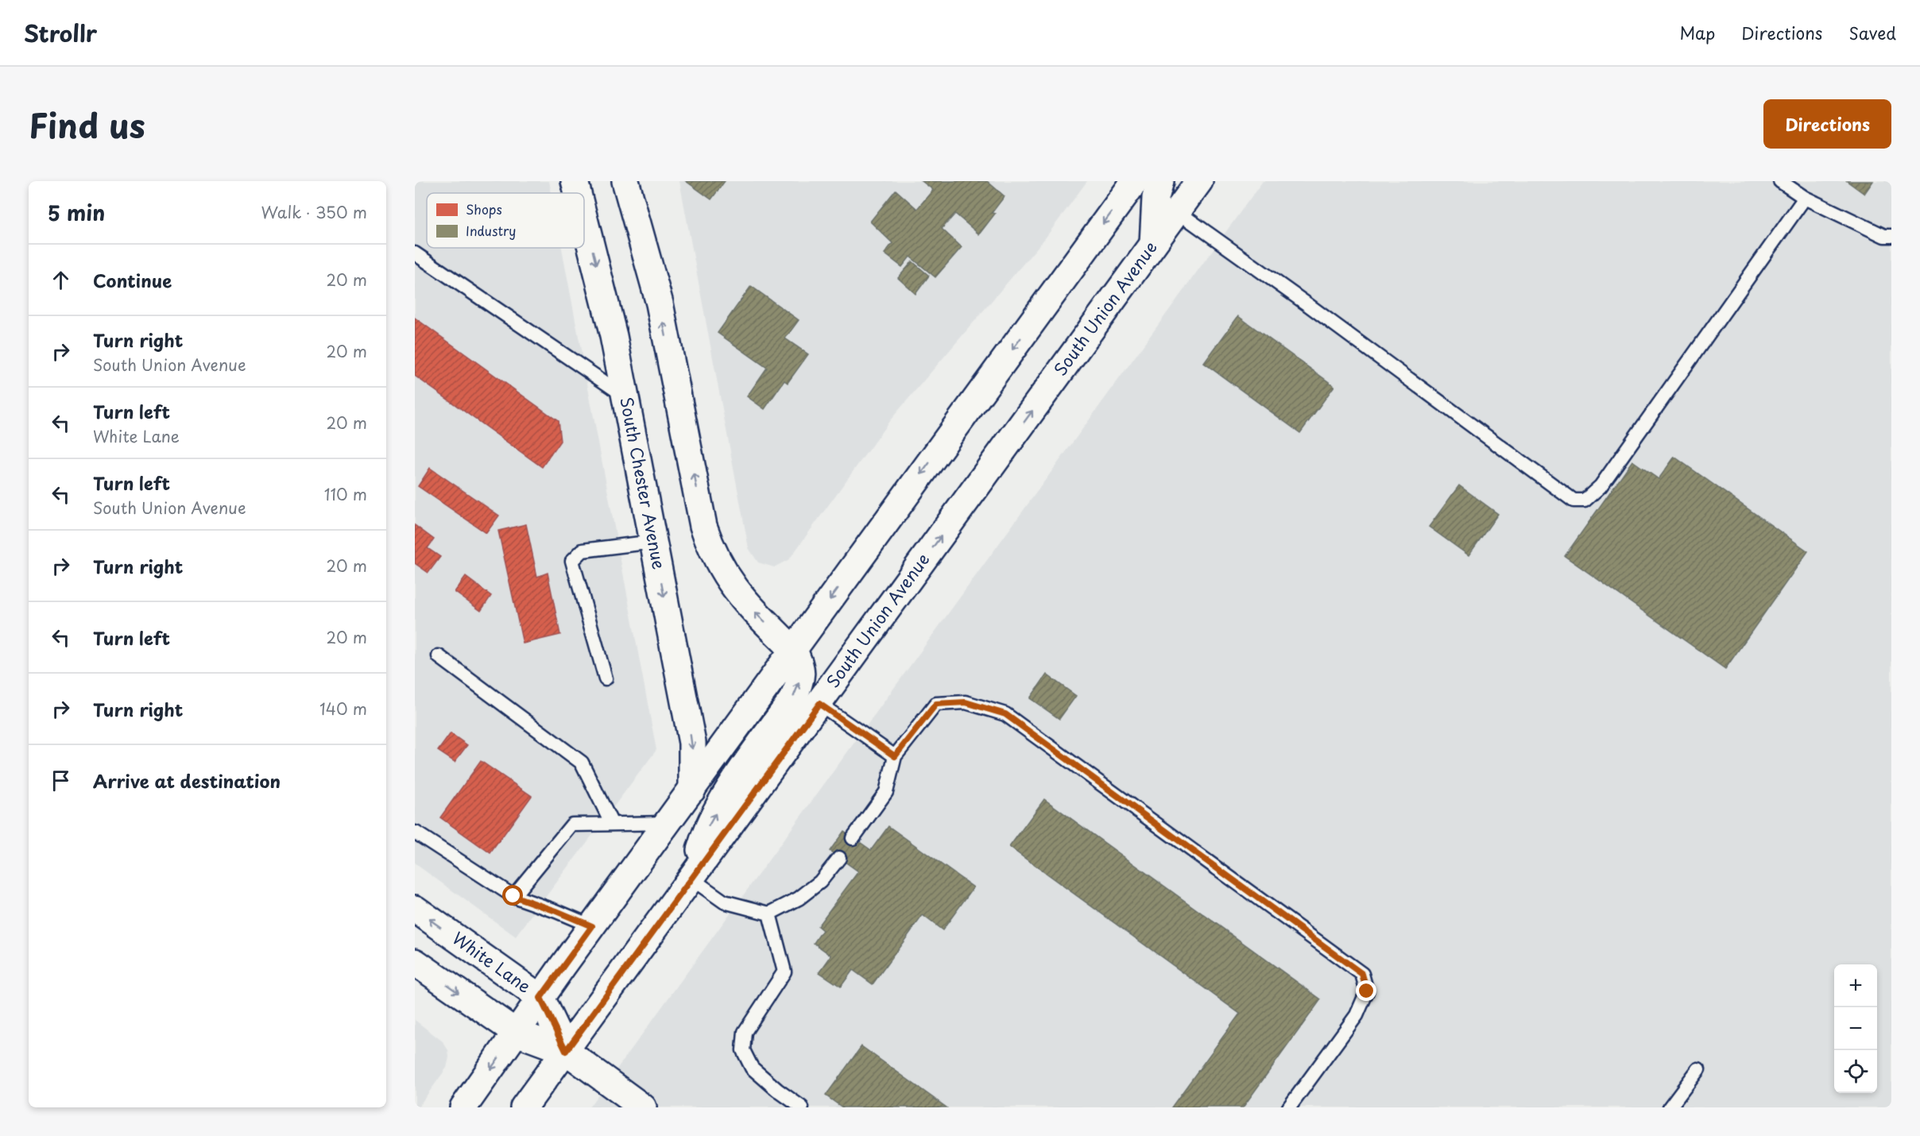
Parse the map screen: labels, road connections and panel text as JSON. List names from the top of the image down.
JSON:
{
  "streets": {
    "main road": ["South Union Avenue", "South Chester Avenue", "White Lane"]
  },
  "crossings": [
    ["South Union Avenue", "White Lane"]
  ],
  "legend": ["Shops", "Industry"],
  "page": {
    "header": "Strollr",
    "nav": ["Map", "Directions", "Saved"],
    "title": "Find us",
    "buttons": "Directions",
    "heading": ["5 min", "Walk · 350 m"],
    "list": [
      ["Continue", "20 m"],
      ["Turn right", "South Union Avenue", "20 m"],
      ["Turn left", "White Lane", "20 m"],
      ["Turn left", "South Union Avenue", "110 m"],
      ["Turn right", "20 m"],
      ["Turn left", "20 m"],
      ["Turn right", "140 m"],
      "Arrive at destination"
    ],
    "map_buttons": ["+", "−"]
  }
}
